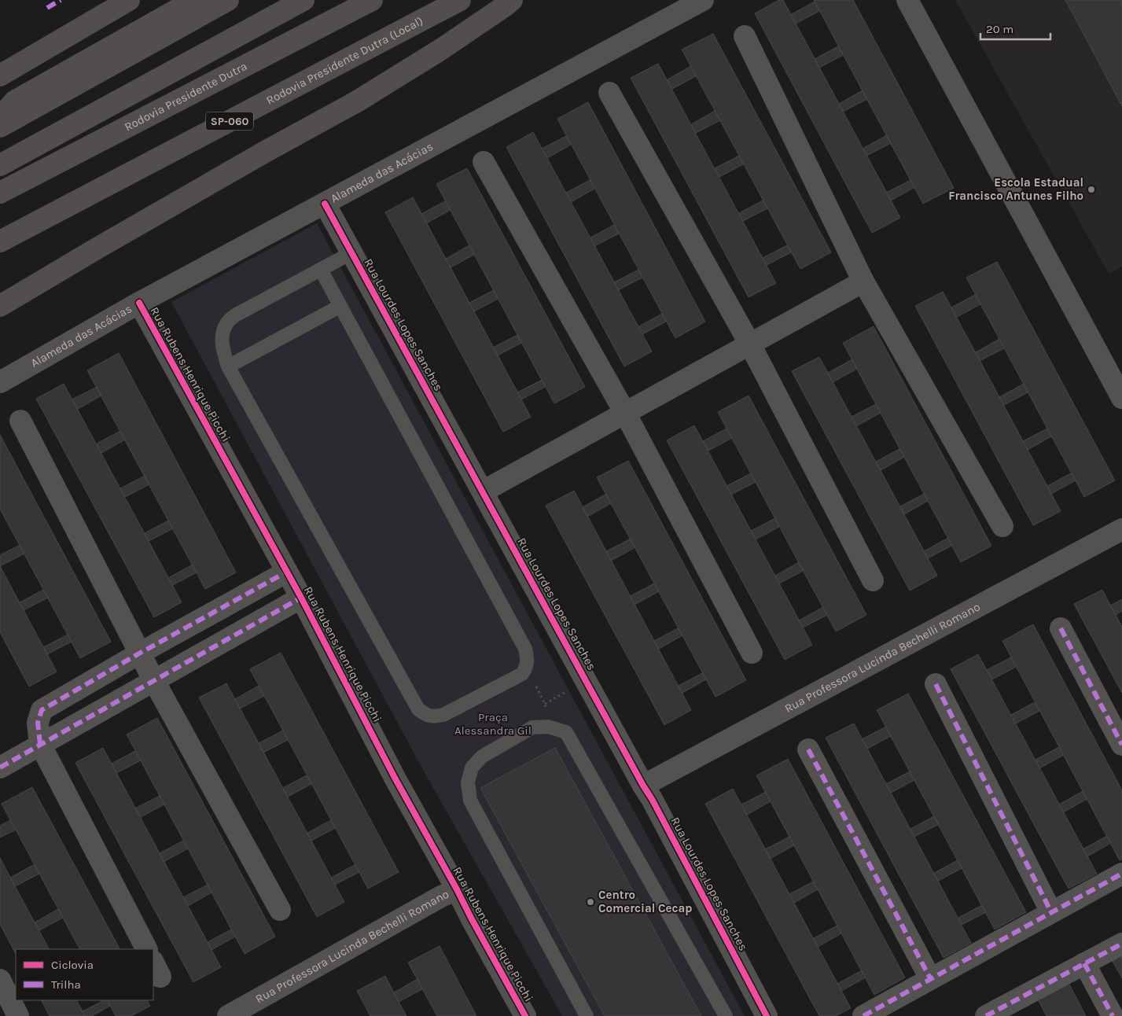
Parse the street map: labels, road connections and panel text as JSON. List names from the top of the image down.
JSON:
{
  "streets": {
    "highway": ["Rodovia Presidente Dutra (Local)", "Rodovia Presidente Dutra", "SP-060"],
    "street": [
      "Alameda das Acácias",
      "Rua Lourdes Lopes Sanches",
      "Rua Rubens Henrique Picchi",
      "Rua Professora Lucinda Bechelli Romano"
    ]
  },
  "crossings": [
    ["Alameda das Acácias", "Rua Lourdes Lopes Sanches"],
    ["Alameda das Acácias", "Rua Rubens Henrique Picchi"],
    ["Rua Lourdes Lopes Sanches", "Rua Professora Lucinda Bechelli Romano"],
    ["Rua Rubens Henrique Picchi", "Rua Professora Lucinda Bechelli Romano"]
  ],
  "parks": ["Praça Alessandra Gil"],
  "places": ["Escola Estadual Francisco Antunes Filho", "Centro Comercial Cecap"],
  "legend": ["Ciclovia", "Trilha"],
  "scale_bar": "20 m"
}
